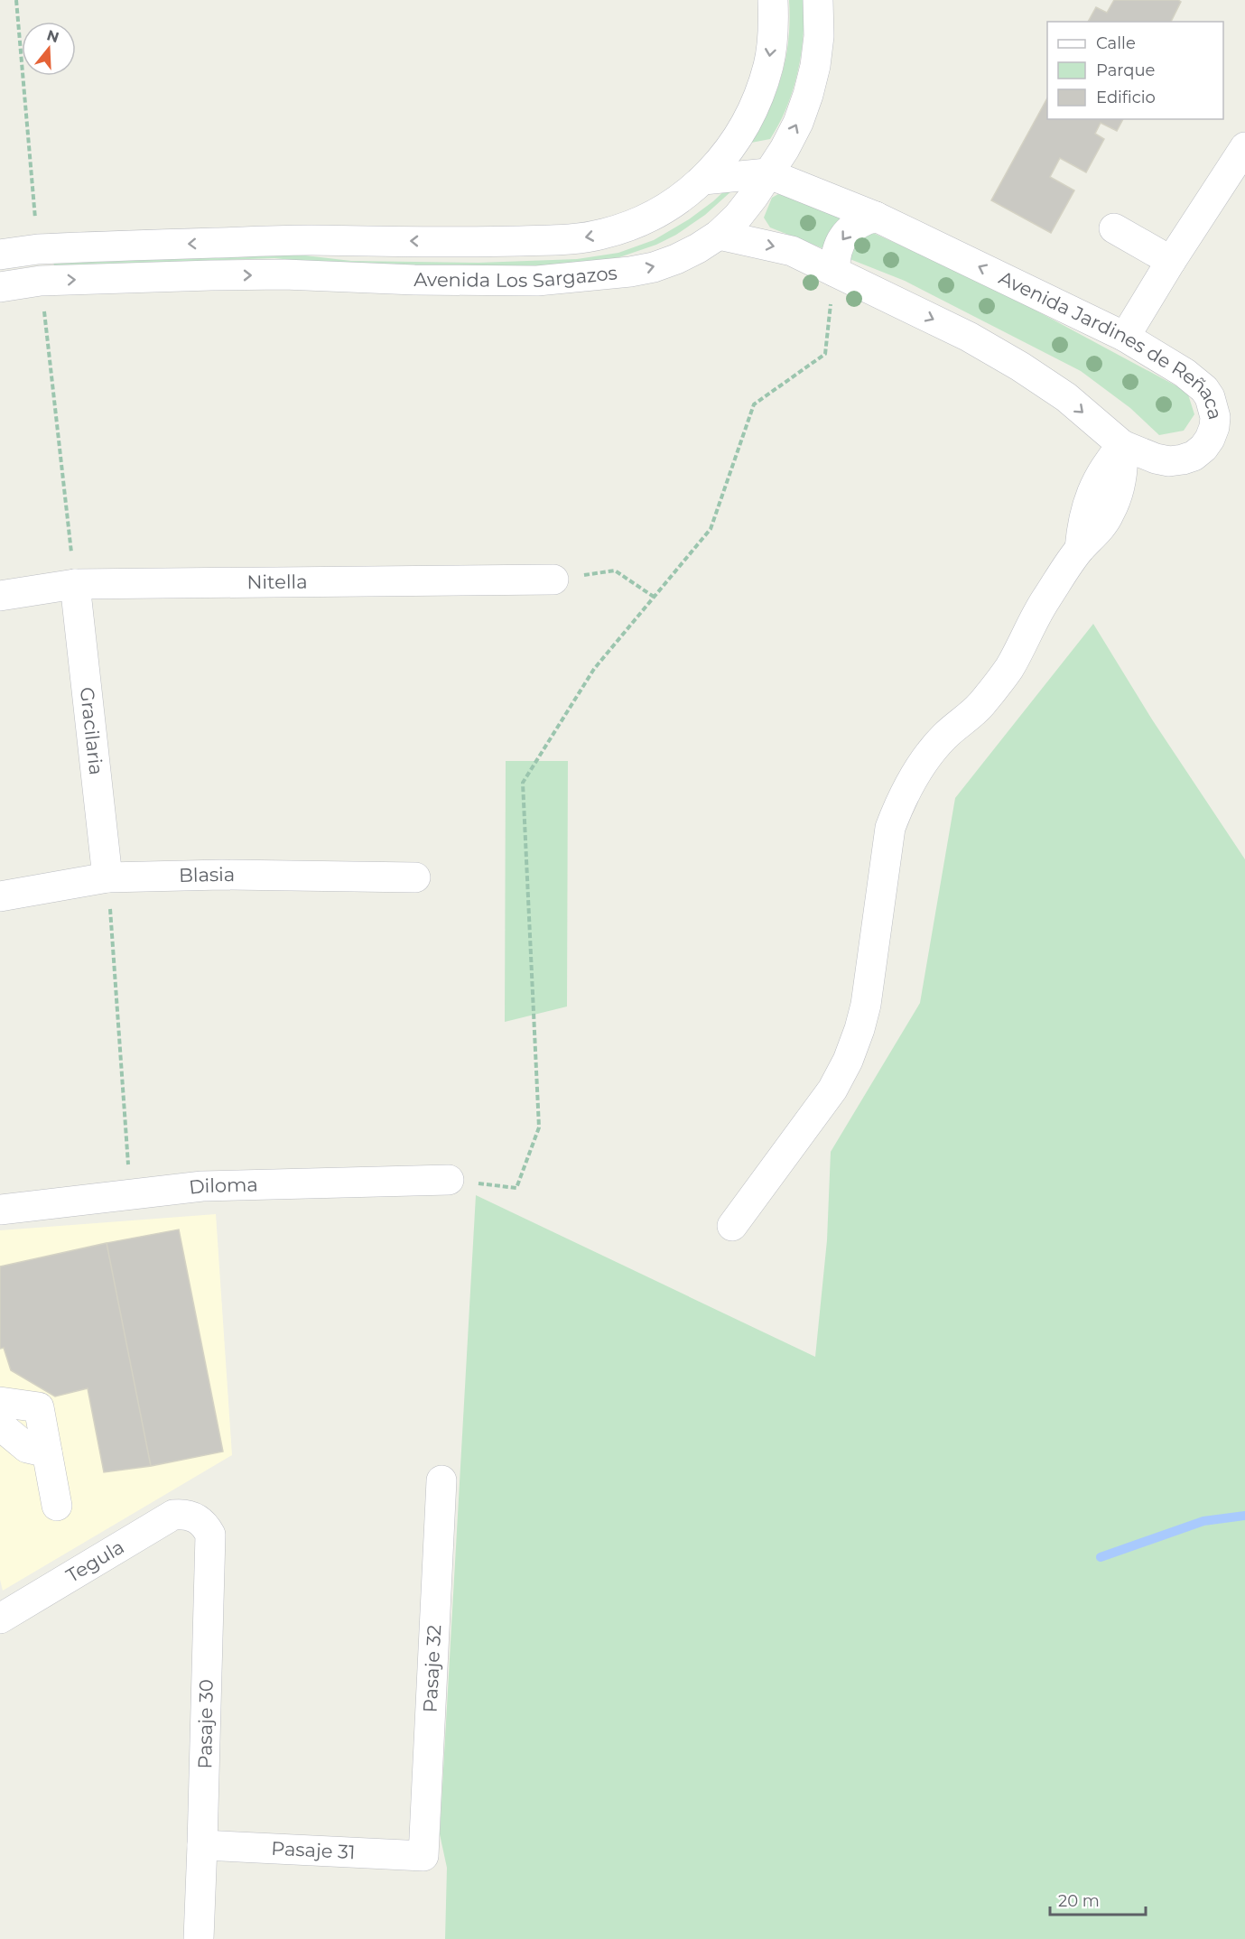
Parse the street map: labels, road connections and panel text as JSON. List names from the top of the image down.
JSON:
{
  "streets": {
    "street": [
      "Avenida Los Sargazos",
      "Avenida Jardines de Reñaca",
      "Nitella",
      "Gracilaria",
      "Blasia",
      "Diloma",
      "Tegula",
      "Pasaje 32",
      "Pasaje 30",
      "Pasaje 31"
    ]
  },
  "crossings": [
    ["Avenida Los Sargazos", "Avenida Jardines de Reñaca"],
    ["Nitella", "Gracilaria"],
    ["Gracilaria", "Blasia"],
    ["Tegula", "Pasaje 30"],
    ["Pasaje 32", "Pasaje 31"],
    ["Pasaje 30", "Pasaje 31"]
  ],
  "legend": ["Calle", "Parque", "Edificio"],
  "scale_bar": "20 m",
  "north": "top"
}
